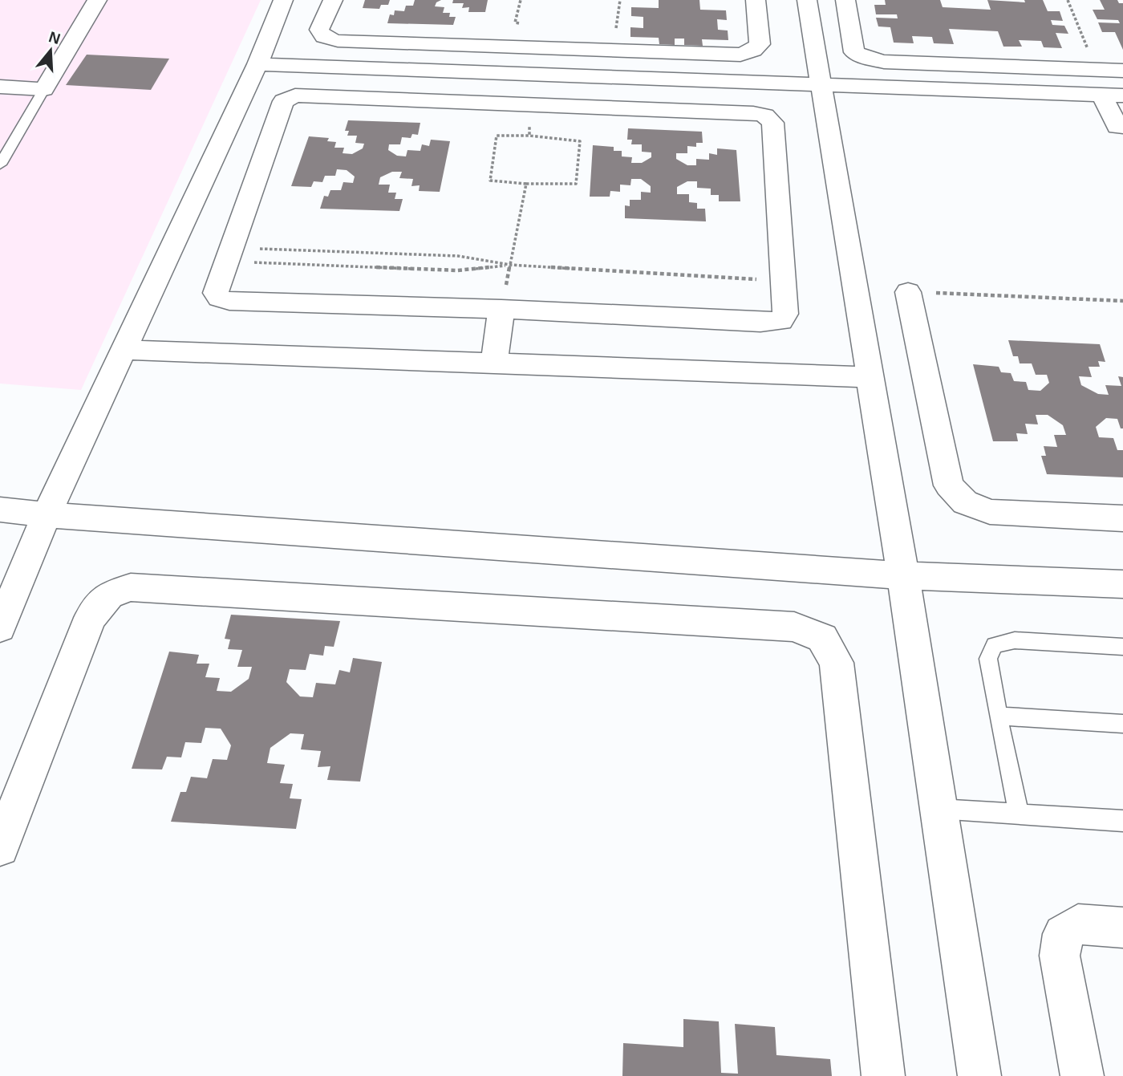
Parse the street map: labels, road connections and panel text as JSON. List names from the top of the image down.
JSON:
{
  "north": "top"
}
